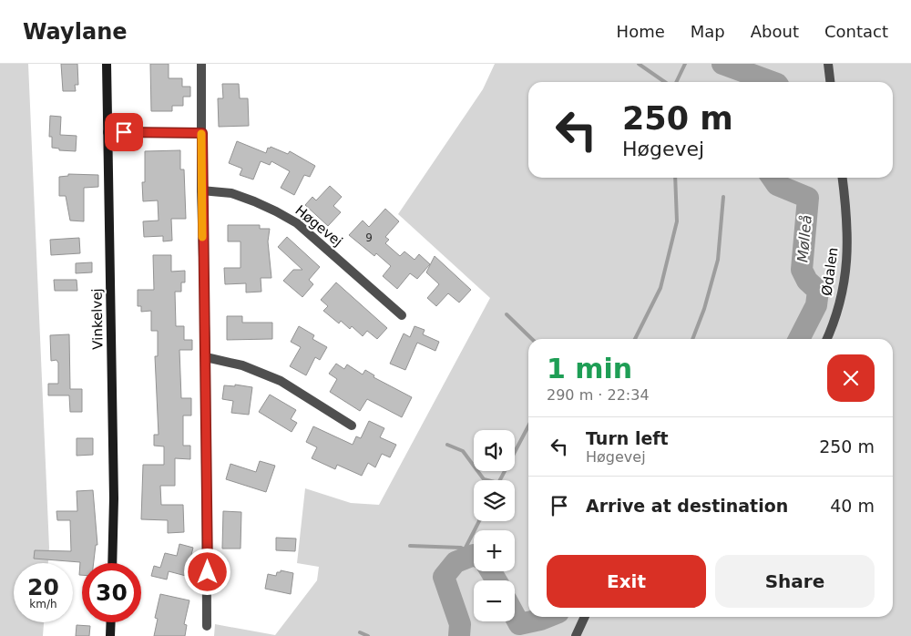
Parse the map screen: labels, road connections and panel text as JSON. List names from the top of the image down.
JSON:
{
  "streets": {
    "street": ["Høgevej", "Ødalen", "Vinkelvej"]
  },
  "water": ["Mølleå"],
  "house_numbers": ["9"],
  "page": {
    "header": "Waylane",
    "nav": [
      "Home",
      "Map",
      "About",
      "Contact"
    ],
    "turn": ["250 m", "Høgevej"],
    "heading": ["1 min", "290 m · 22:34"],
    "list": [
      {
        "name": "Turn left",
        "note": "Høgevej",
        "value": "250 m"
      },
      {
        "name": "Arrive at destination",
        "value": "40 m"
      }
    ],
    "map_buttons": ["+", "−"],
    "buttons": ["Exit", "Share"],
    "speed": "20 km/h",
    "limit": "30"
  }
}
